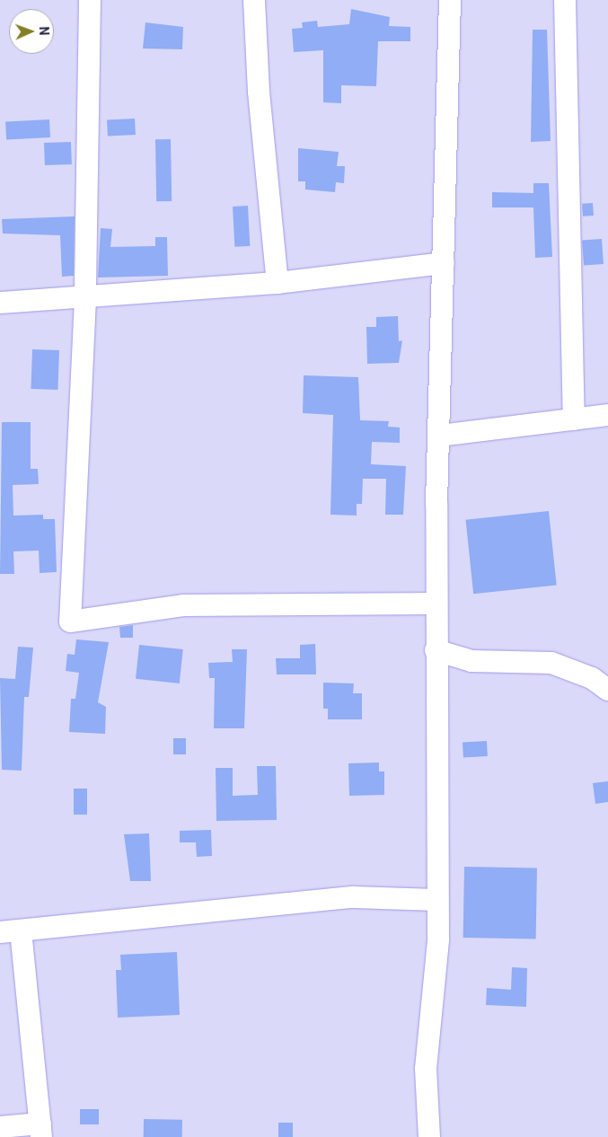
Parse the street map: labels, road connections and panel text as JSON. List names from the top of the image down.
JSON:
{
  "north": "right"
}
